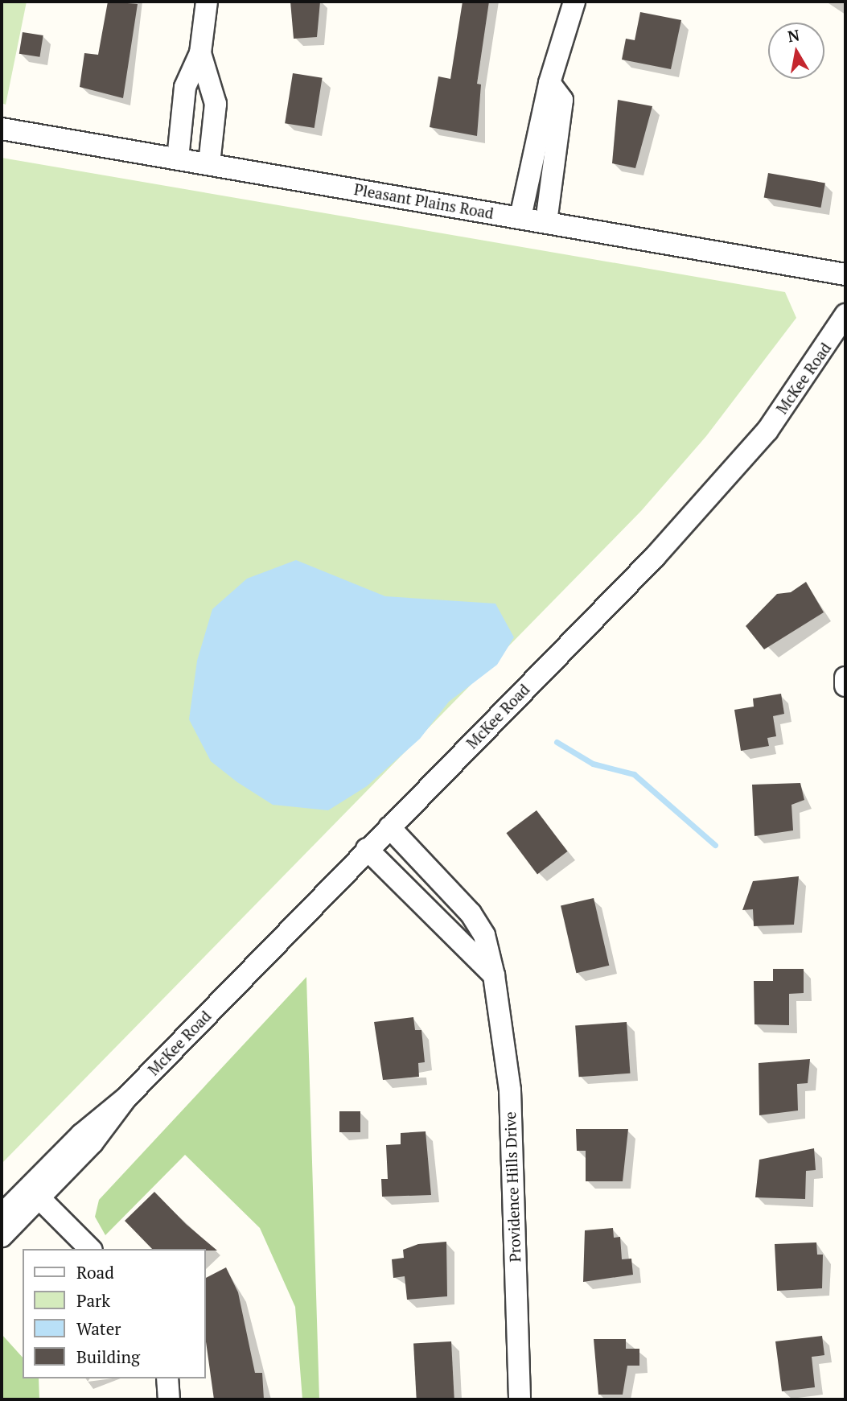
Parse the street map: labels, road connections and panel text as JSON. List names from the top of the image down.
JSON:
{
  "streets": {
    "street": ["Pleasant Plains Road", "McKee Road", "Providence Hills Drive"]
  },
  "crossings": [
    ["McKee Road", "Providence Hills Drive"]
  ],
  "legend": [
    "Road",
    "Park",
    "Water",
    "Building"
  ],
  "north": "top"
}
